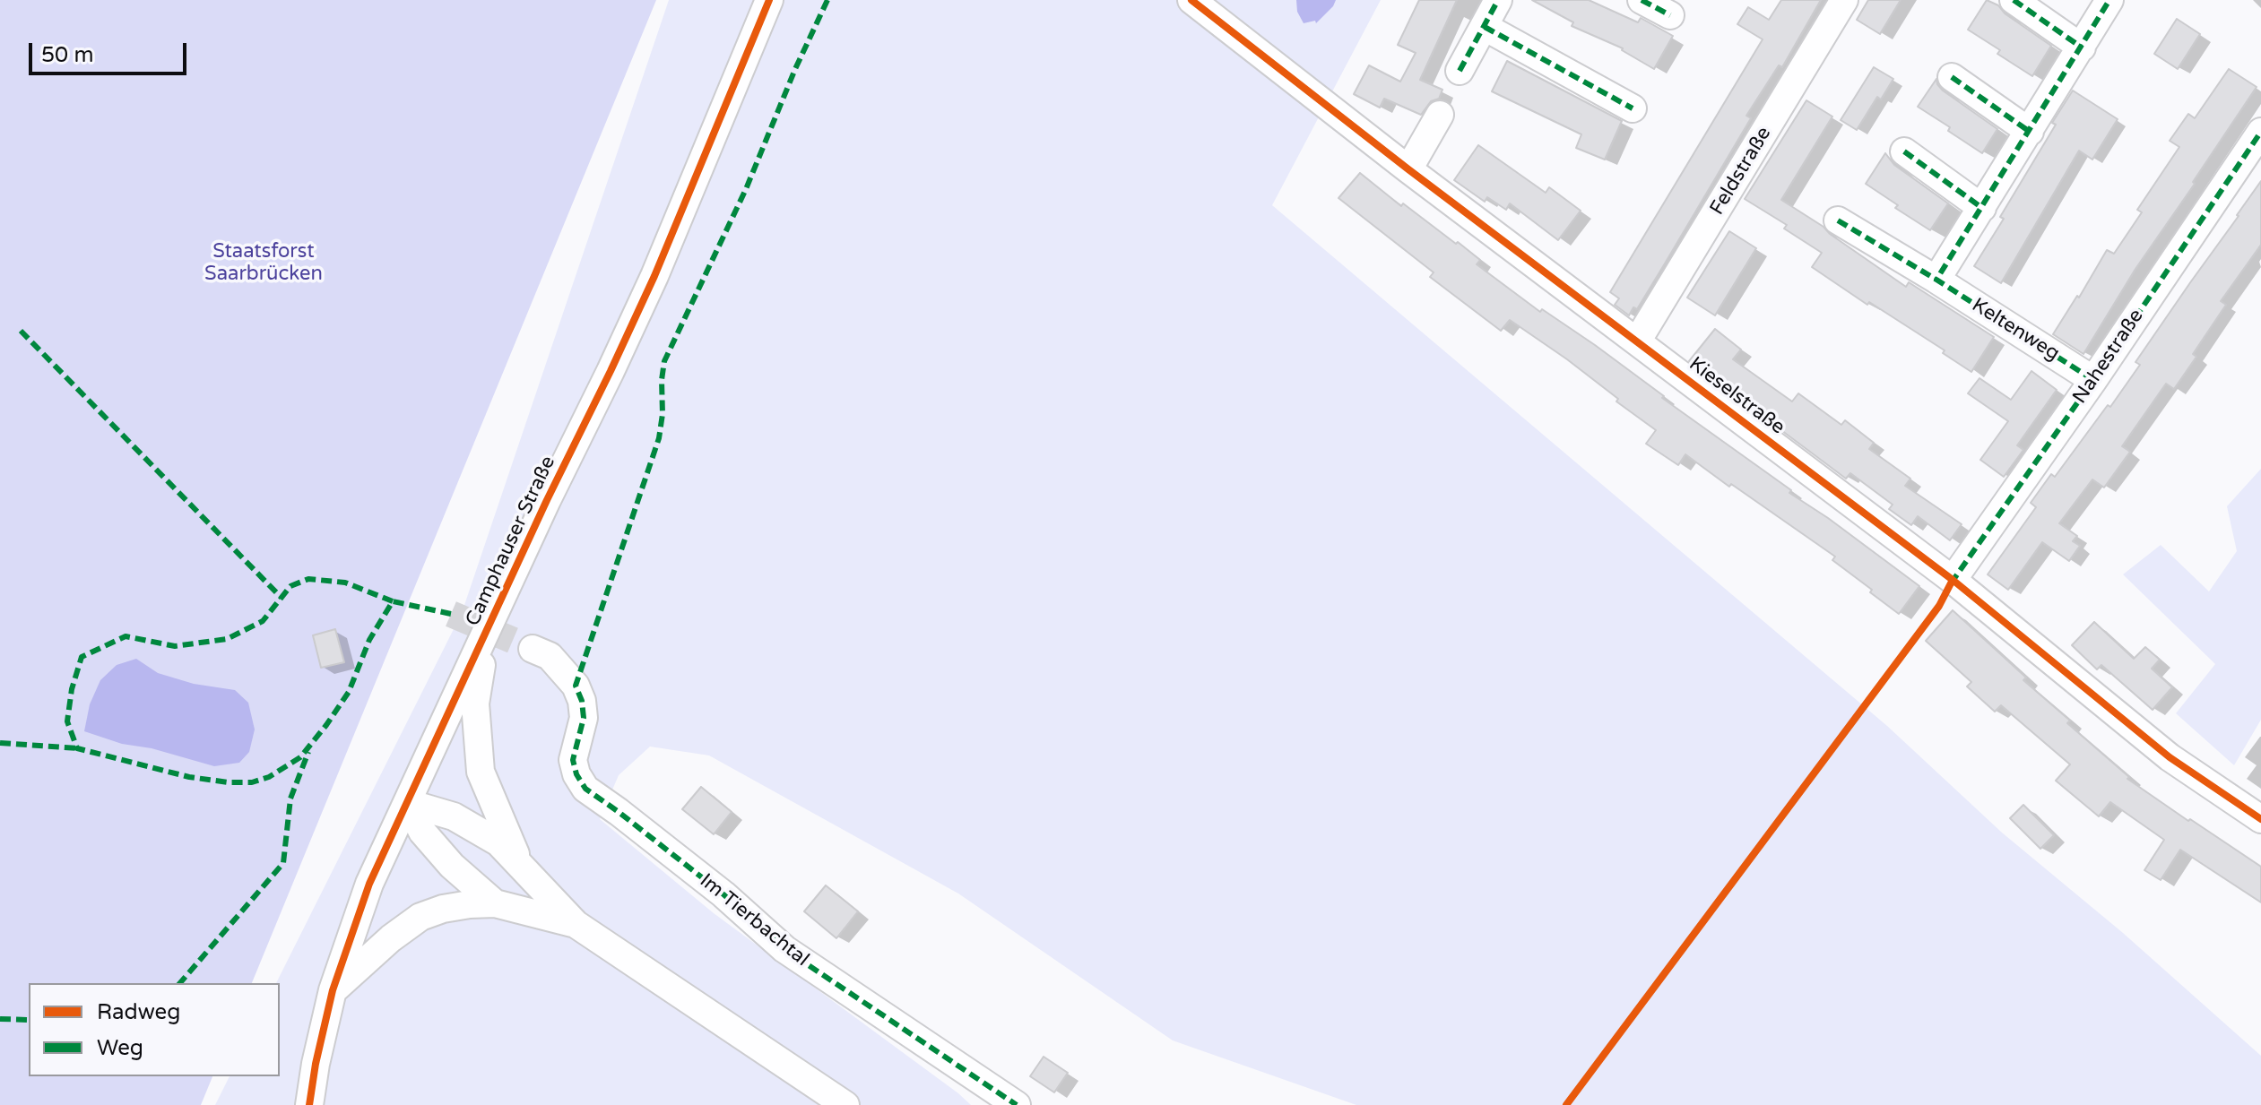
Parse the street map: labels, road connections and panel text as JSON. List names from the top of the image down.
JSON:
{
  "streets": {
    "street": [
      "Feldstraße",
      "Keltenweg",
      "Nahestraße",
      "Kieselstraße",
      "Camphauser Straße",
      "Im Tierbachtal"
    ]
  },
  "crossings": [
    ["Feldstraße", "Kieselstraße"],
    ["Keltenweg", "Nahestraße"],
    ["Nahestraße", "Kieselstraße"]
  ],
  "parks": ["Staatsforst Saarbrücken"],
  "legend": ["Radweg", "Weg"],
  "scale_bar": "50 m"
}
